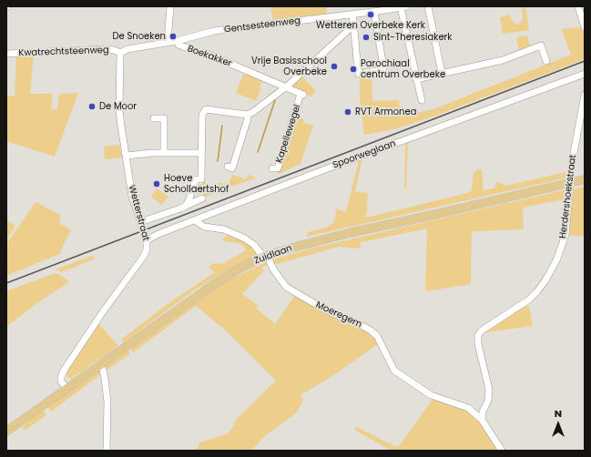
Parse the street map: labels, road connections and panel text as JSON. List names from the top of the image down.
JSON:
{
  "streets": {
    "main road": ["Zuidlaan"],
    "street": [
      "Gentsesteenweg",
      "Kwatrechtsteenweg",
      "Boekakker",
      "Kapellewegel",
      "Spoorweglaan",
      "Herdershoekstraat",
      "Wetterstraat",
      "Moeregem"
    ]
  },
  "crossings": [
    ["Gentsesteenweg", "Kwatrechtsteenweg"],
    ["Gentsesteenweg", "Boekakker"],
    ["Gentsesteenweg", "Wetterstraat"],
    ["Kwatrechtsteenweg", "Wetterstraat"],
    ["Boekakker", "Kapellewegel"],
    ["Spoorweglaan", "Wetterstraat"],
    ["Spoorweglaan", "Moeregem"],
    ["Herdershoekstraat", "Zuidlaan"],
    ["Herdershoekstraat", "Moeregem"],
    ["Wetterstraat", "Zuidlaan"],
    ["Zuidlaan", "Moeregem"]
  ],
  "places": [
    "Wetteren Overbeke Kerk",
    "De Snoeken",
    "Sint-Theresiakerk",
    "Vrije Basisschool Overbeke",
    "Parochiaal centrum Overbeke",
    "De Moor",
    "RVT Armonea",
    "Hoeve Schollaertshof"
  ],
  "north": "top"
}
